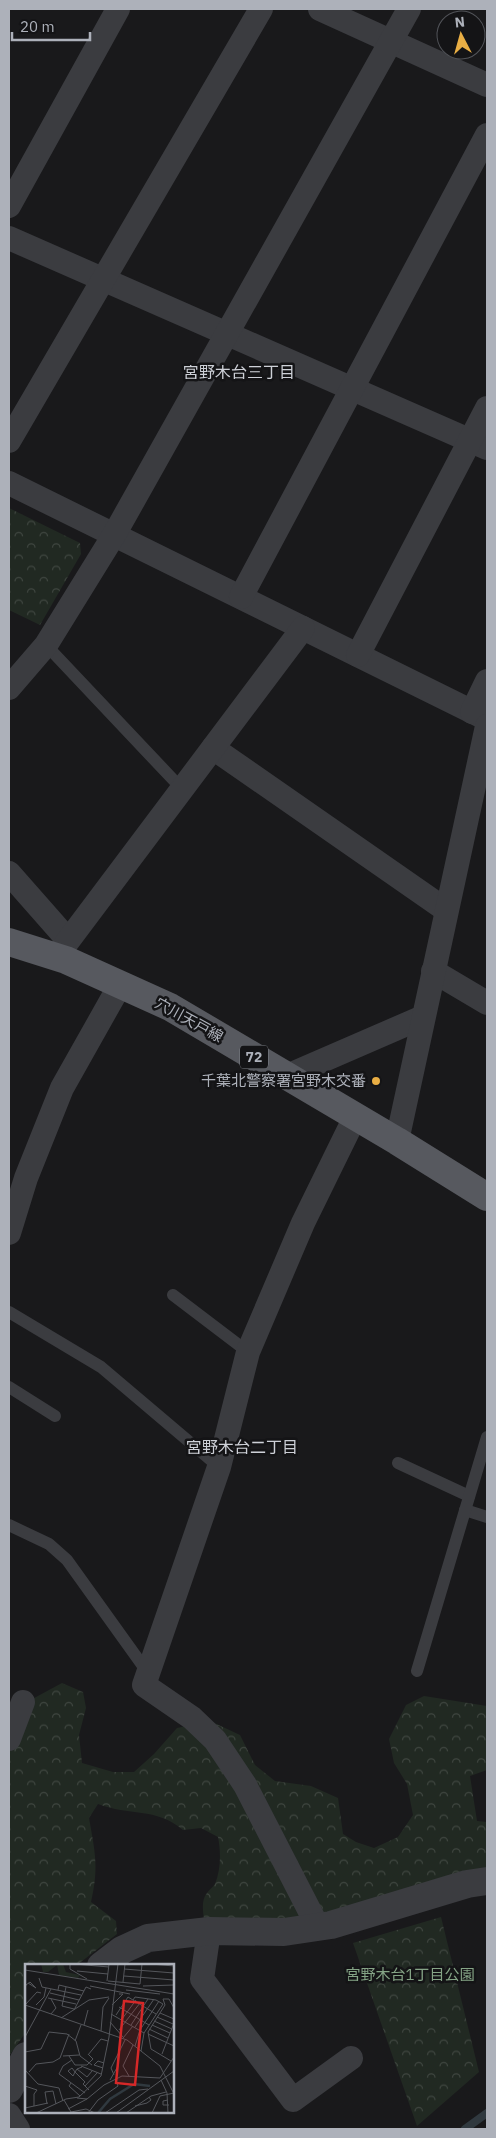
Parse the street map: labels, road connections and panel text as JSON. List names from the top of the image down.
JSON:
{
  "streets": {
    "main road": ["穴川天戸線", "72"]
  },
  "districts": ["宮野木台三丁目", "宮野木台二丁目"],
  "parks": ["宮野木台1丁目公園"],
  "places": ["千葉北警察署宮野木交番"],
  "scale_bar": "20 m",
  "north": "top"
}
